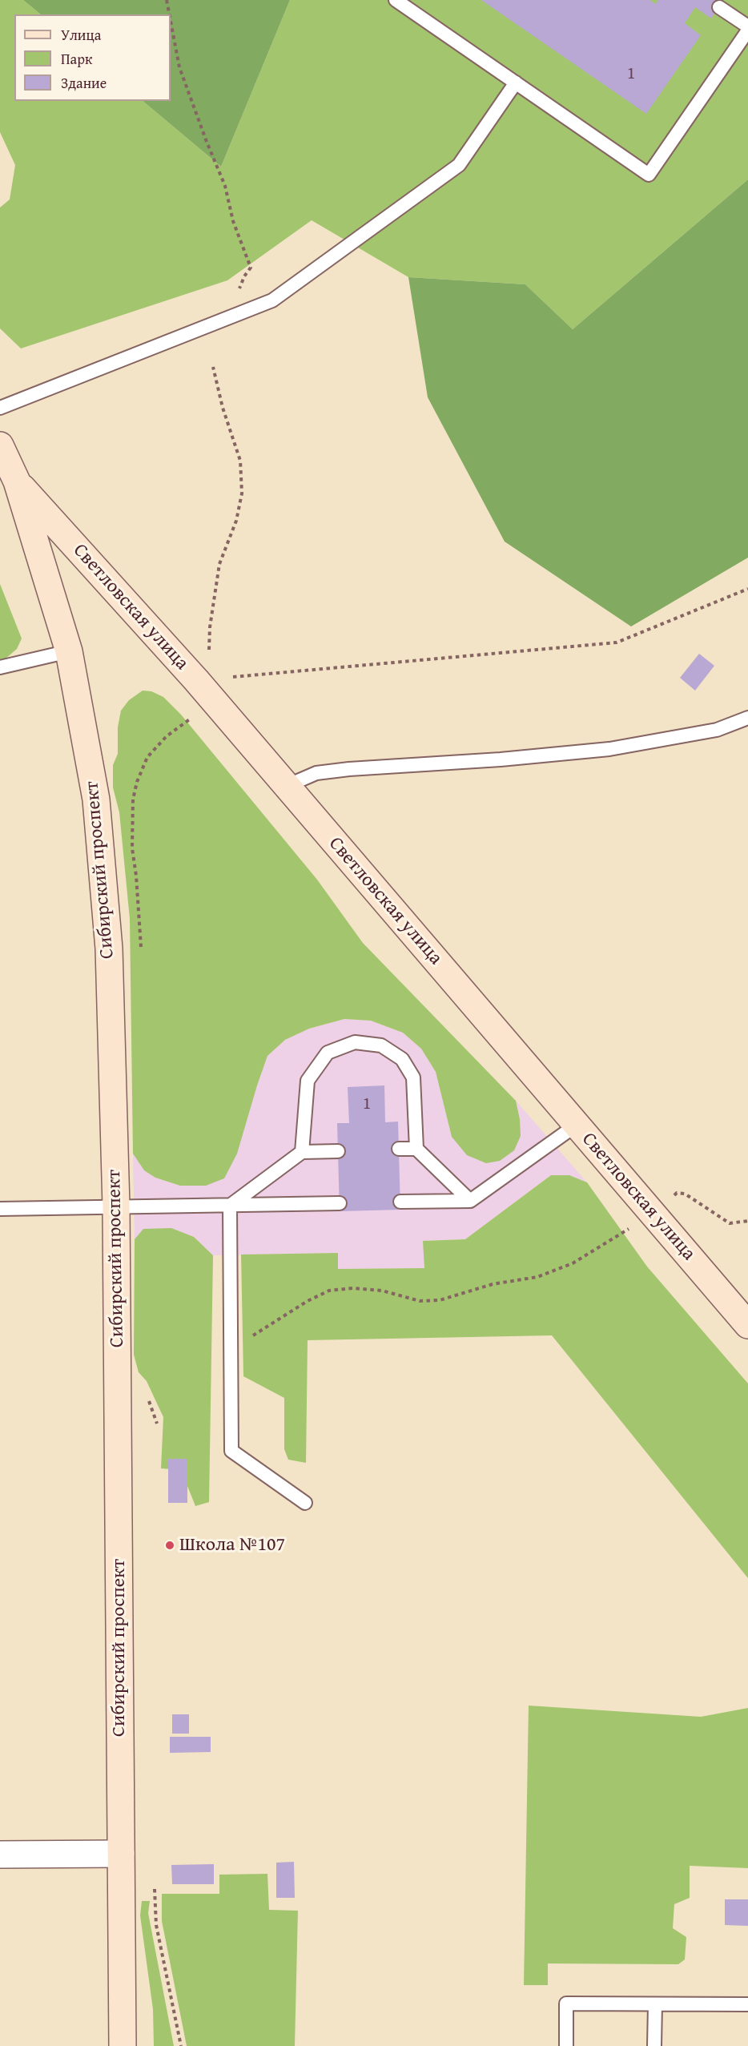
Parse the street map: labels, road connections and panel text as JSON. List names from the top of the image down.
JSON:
{
  "streets": {
    "main road": ["Светловская улица", "Сибирский проспект"]
  },
  "crossings": [
    ["Светловская улица", "Сибирский проспект"]
  ],
  "places": ["Школа №107"],
  "house_numbers": ["1", "1"],
  "legend": ["Улица", "Парк", "Здание"]
}
